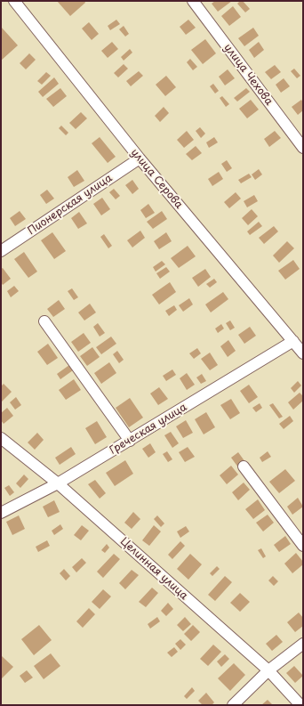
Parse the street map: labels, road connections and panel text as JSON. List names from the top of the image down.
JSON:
{
  "streets": {
    "street": [
      "улица Чехова",
      "улица Серова",
      "Пионерская улица",
      "Греческая улица",
      "Целинная улица"
    ]
  },
  "crossings": [
    ["улица Серова", "Пионерская улица"],
    ["улица Серова", "Греческая улица"],
    ["Греческая улица", "Целинная улица"]
  ]
}
